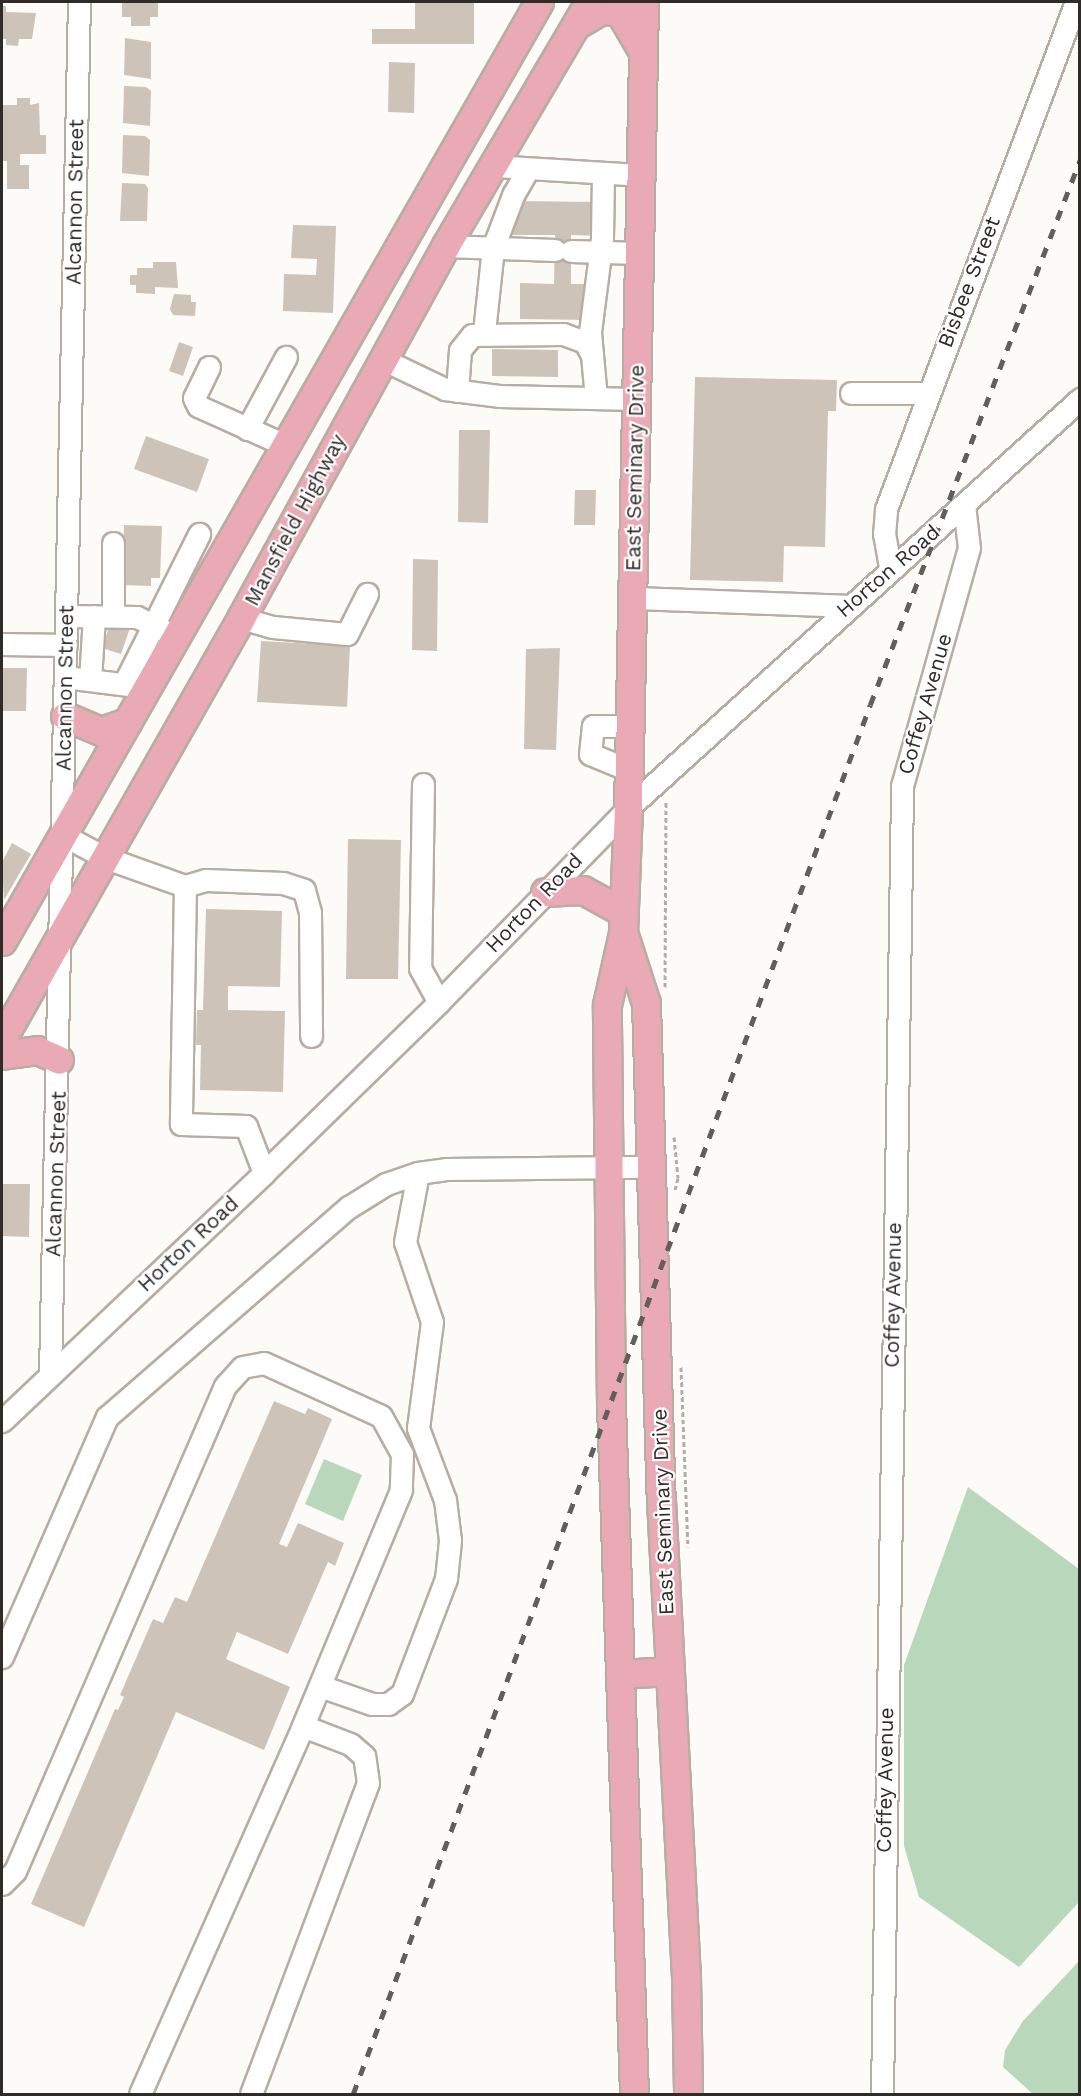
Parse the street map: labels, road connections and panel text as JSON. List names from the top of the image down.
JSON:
{
  "streets": {
    "main road": ["East Seminary Drive", "Mansfield Highway"],
    "street": [
      "Alcannon Street",
      "Bisbee Street",
      "Horton Road",
      "Coffey Avenue"
    ]
  },
  "crossings": [
    ["Alcannon Street", "Mansfield Highway"],
    ["Alcannon Street", "Horton Road"],
    ["Bisbee Street", "Horton Road"],
    ["East Seminary Drive", "Horton Road"],
    ["Horton Road", "Coffey Avenue"]
  ]
}
